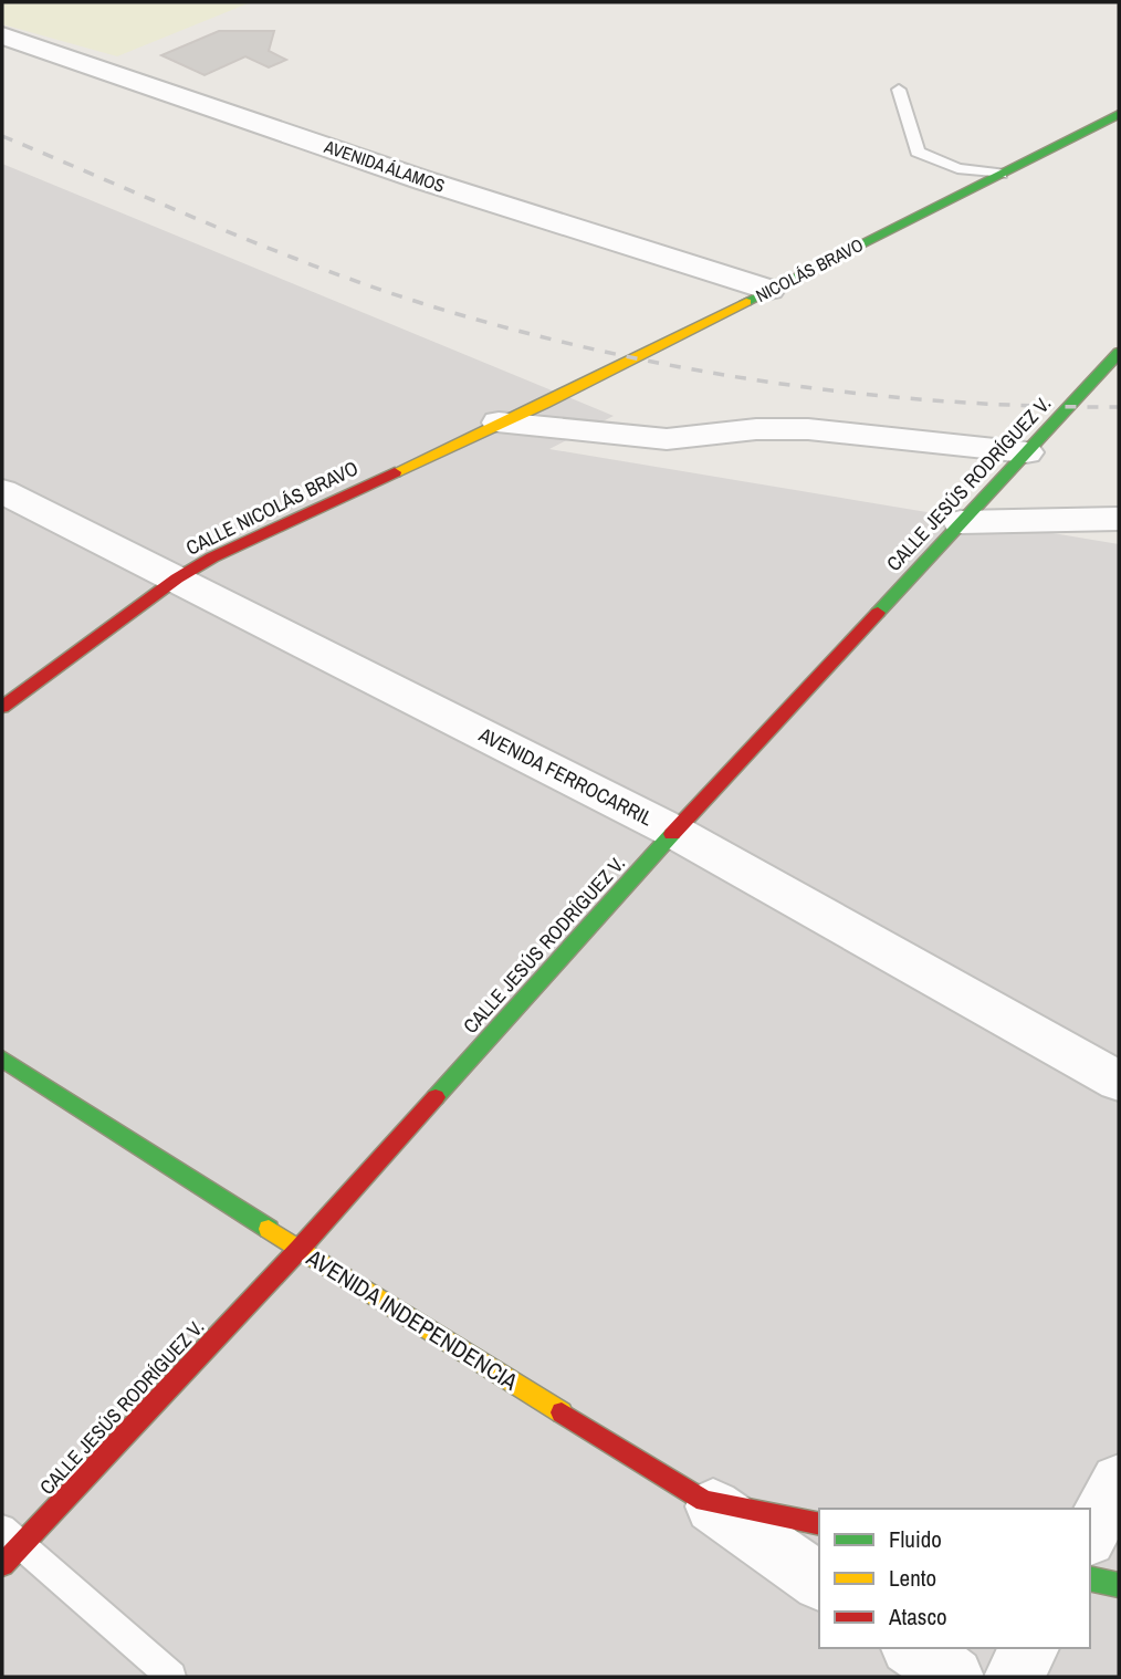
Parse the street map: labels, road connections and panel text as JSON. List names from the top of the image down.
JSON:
{
  "streets": {
    "main road": [
      "NICOLÁS BRAVO",
      "CALLE JESÚS RODRÍGUEZ V.",
      "CALLE NICOLÁS BRAVO",
      "AVENIDA INDEPENDENCIA"
    ],
    "street": ["AVENIDA ÁLAMOS", "AVENIDA FERROCARRIL"]
  },
  "crossings": [
    ["AVENIDA ÁLAMOS", "NICOLÁS BRAVO"],
    ["NICOLÁS BRAVO", "CALLE NICOLÁS BRAVO"],
    ["CALLE JESÚS RODRÍGUEZ V.", "AVENIDA FERROCARRIL"],
    ["CALLE JESÚS RODRÍGUEZ V.", "AVENIDA INDEPENDENCIA"],
    ["CALLE NICOLÁS BRAVO", "AVENIDA FERROCARRIL"]
  ],
  "legend": ["Fluido", "Lento", "Atasco"]
}
